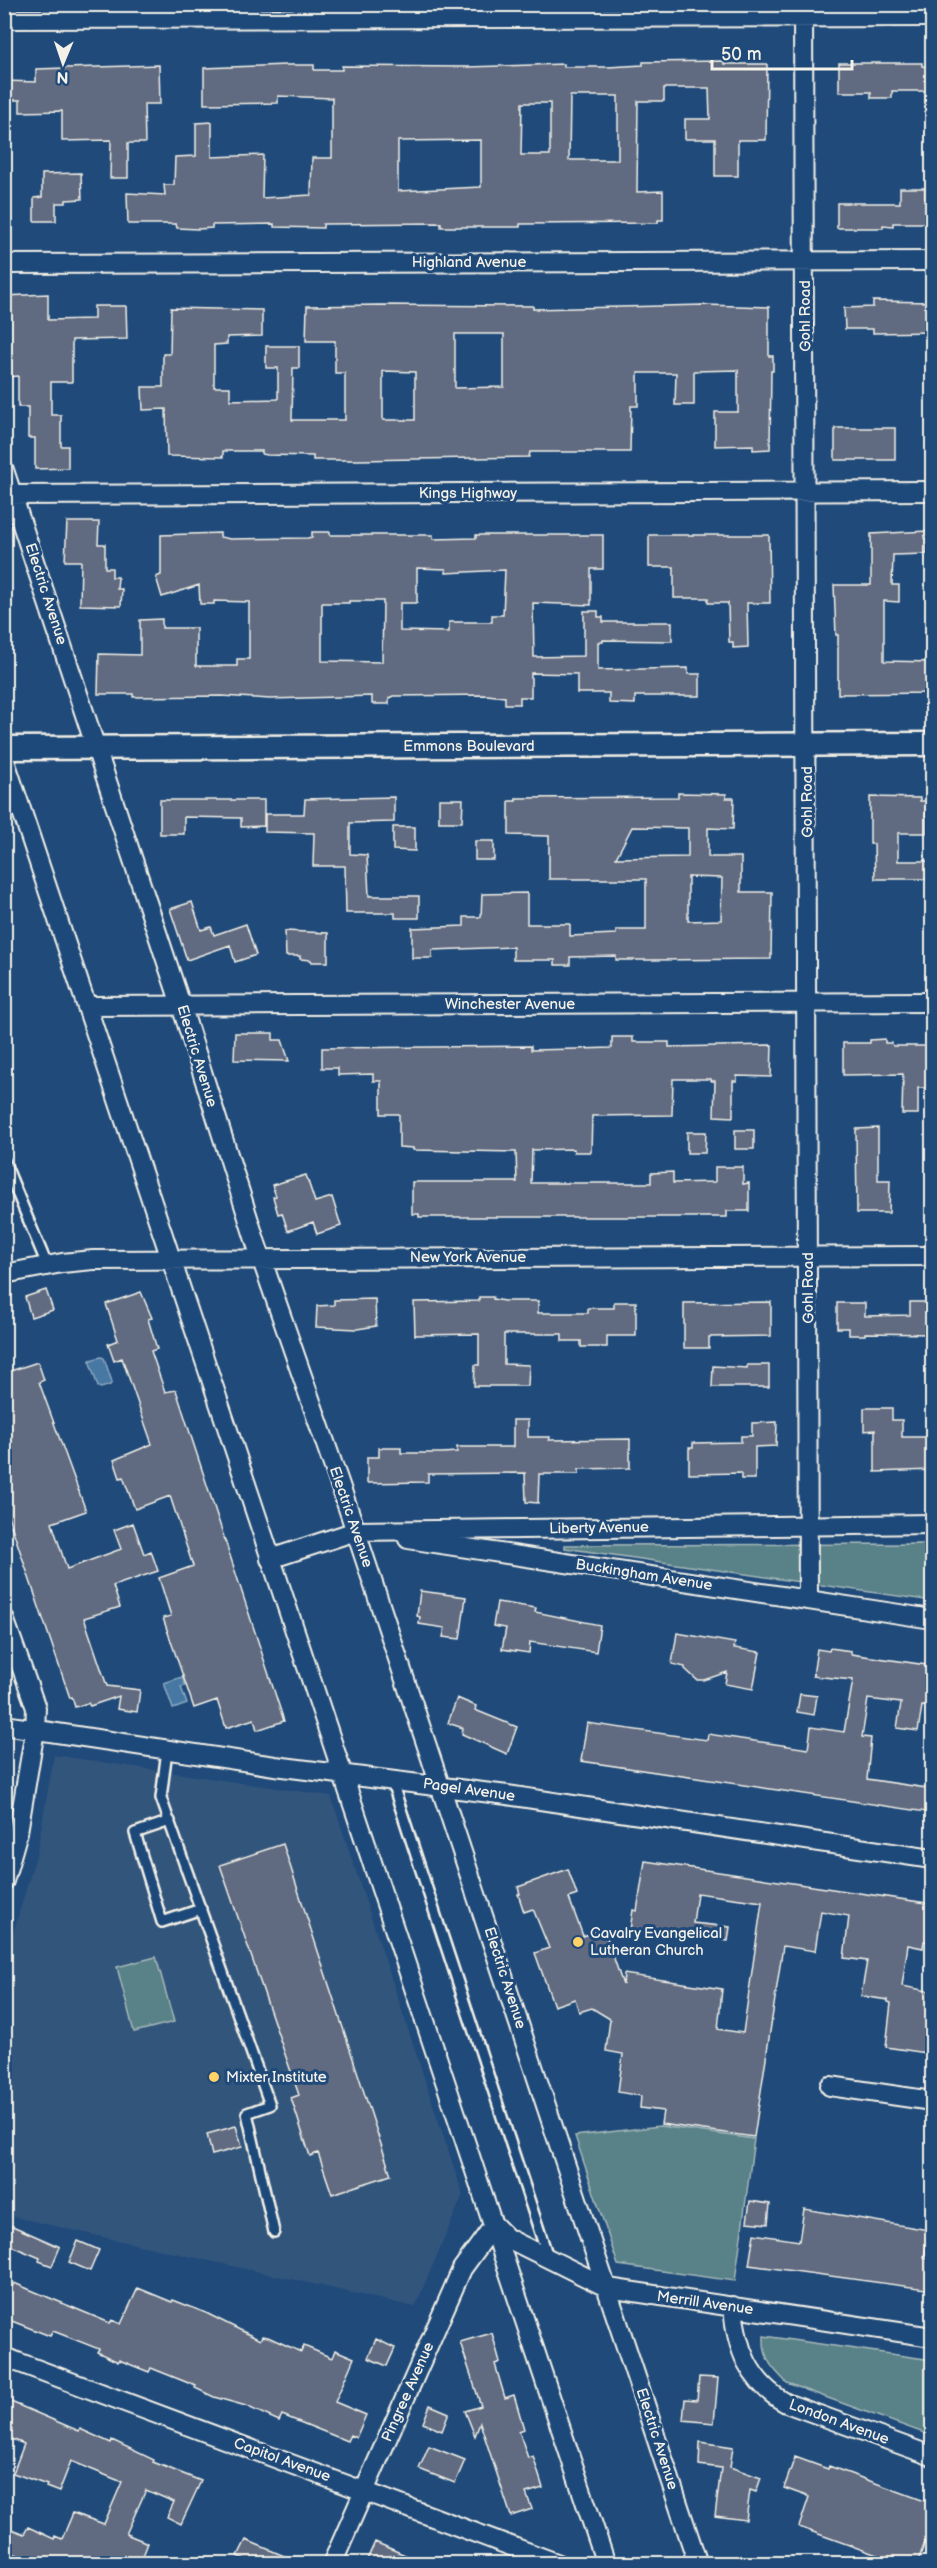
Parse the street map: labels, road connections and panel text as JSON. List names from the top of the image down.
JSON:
{
  "streets": {
    "street": [
      "Highland Avenue",
      "Gohl Road",
      "Kings Highway",
      "Electric Avenue",
      "Emmons Boulevard",
      "Winchester Avenue",
      "New York Avenue",
      "Liberty Avenue",
      "Buckingham Avenue",
      "Pagel Avenue",
      "Merrill Avenue",
      "Pingree Avenue",
      "London Avenue",
      "Capitol Avenue"
    ]
  },
  "crossings": [
    ["Highland Avenue", "Gohl Road"],
    ["Gohl Road", "Kings Highway"],
    ["Gohl Road", "Emmons Boulevard"],
    ["Gohl Road", "Winchester Avenue"],
    ["Gohl Road", "New York Avenue"],
    ["Gohl Road", "Liberty Avenue"],
    ["Gohl Road", "Buckingham Avenue"],
    ["Kings Highway", "Electric Avenue"],
    ["Electric Avenue", "Emmons Boulevard"],
    ["Electric Avenue", "Winchester Avenue"],
    ["Electric Avenue", "New York Avenue"],
    ["Electric Avenue", "Liberty Avenue"],
    ["Electric Avenue", "Buckingham Avenue"],
    ["Electric Avenue", "Pagel Avenue"],
    ["Electric Avenue", "Merrill Avenue"],
    ["Liberty Avenue", "Buckingham Avenue"],
    ["Merrill Avenue", "Pingree Avenue"],
    ["Merrill Avenue", "London Avenue"],
    ["Pingree Avenue", "Capitol Avenue"]
  ],
  "places": ["Cavalry Evangelical Lutheran Church", "Mixter Institute"],
  "scale_bar": "50 m",
  "north": "bottom"
}
